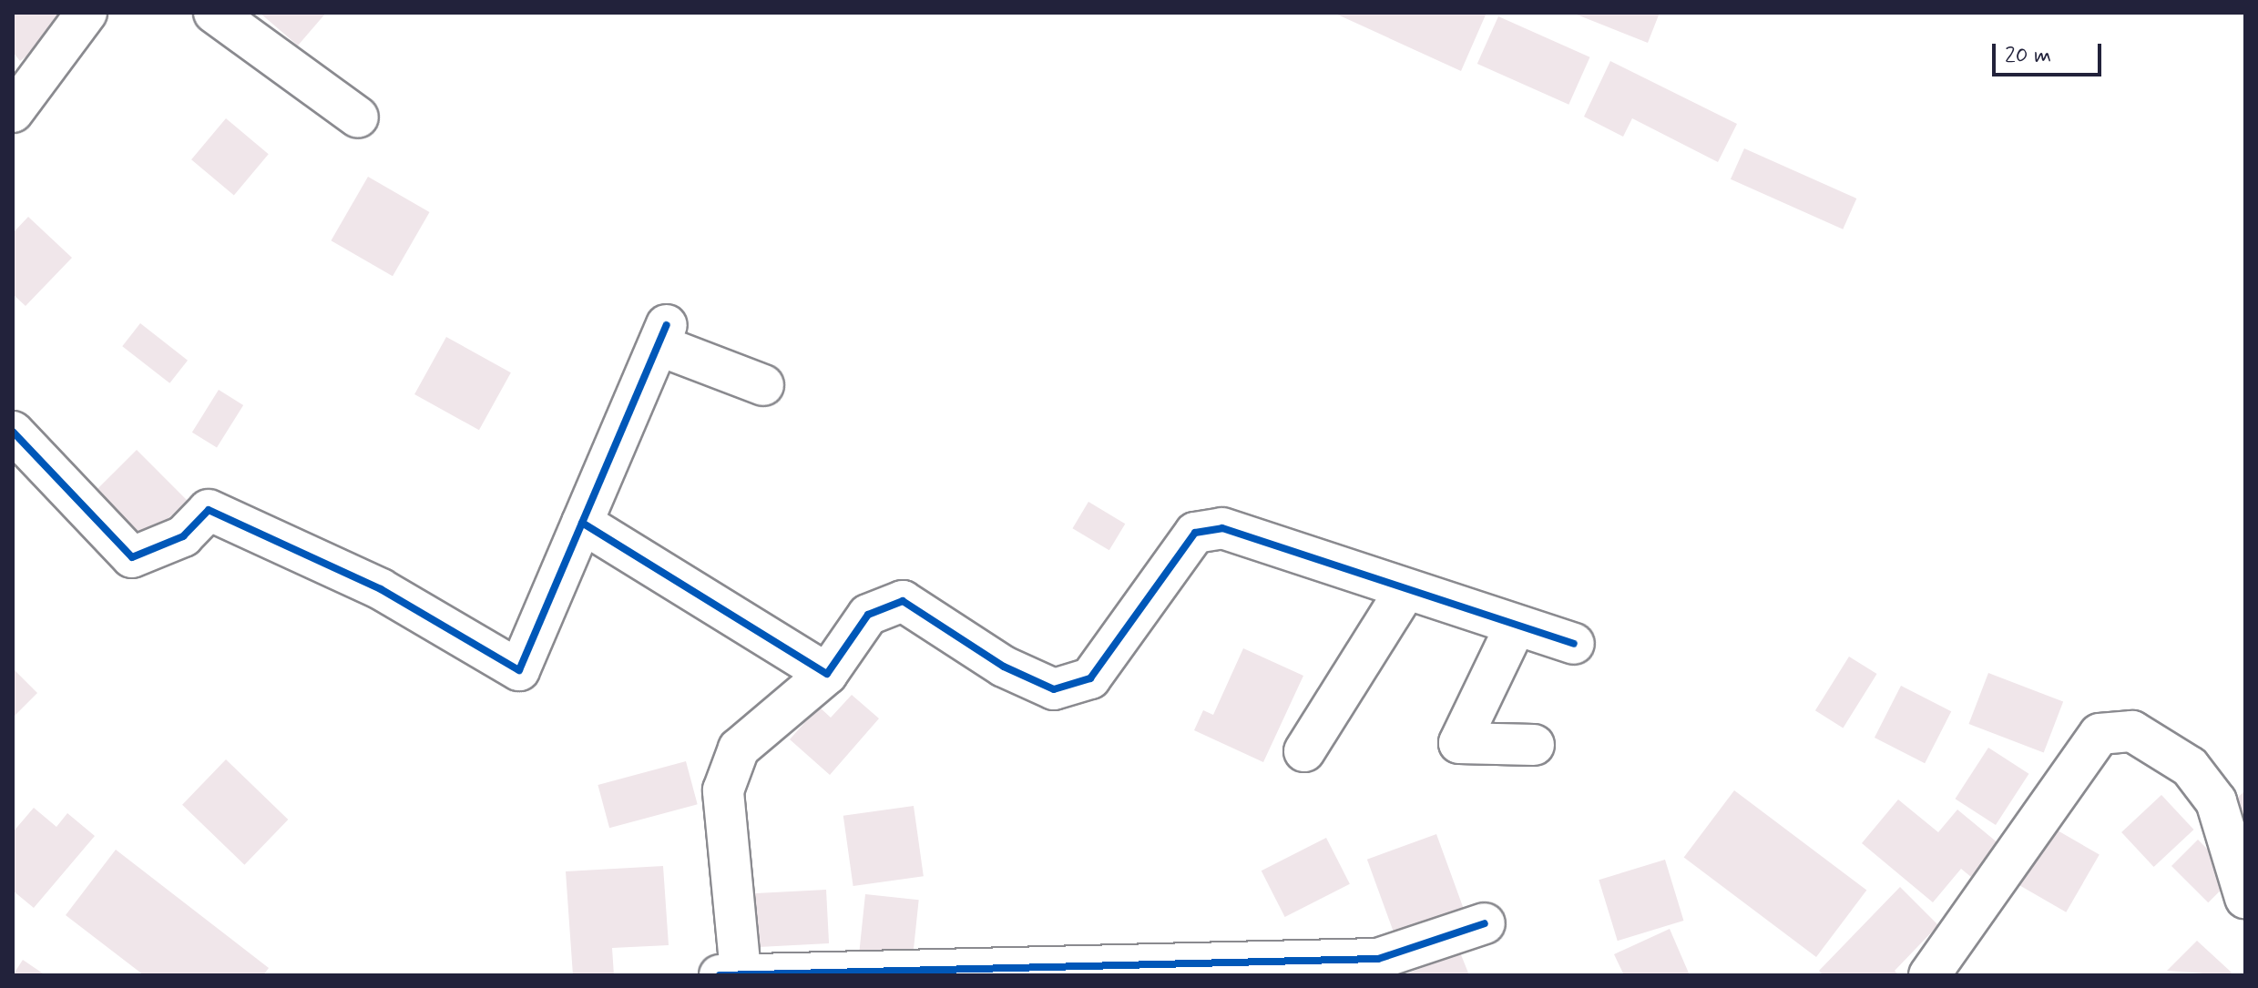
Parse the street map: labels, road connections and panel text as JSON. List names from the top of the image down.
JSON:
{
  "scale_bar": "20 m"
}
